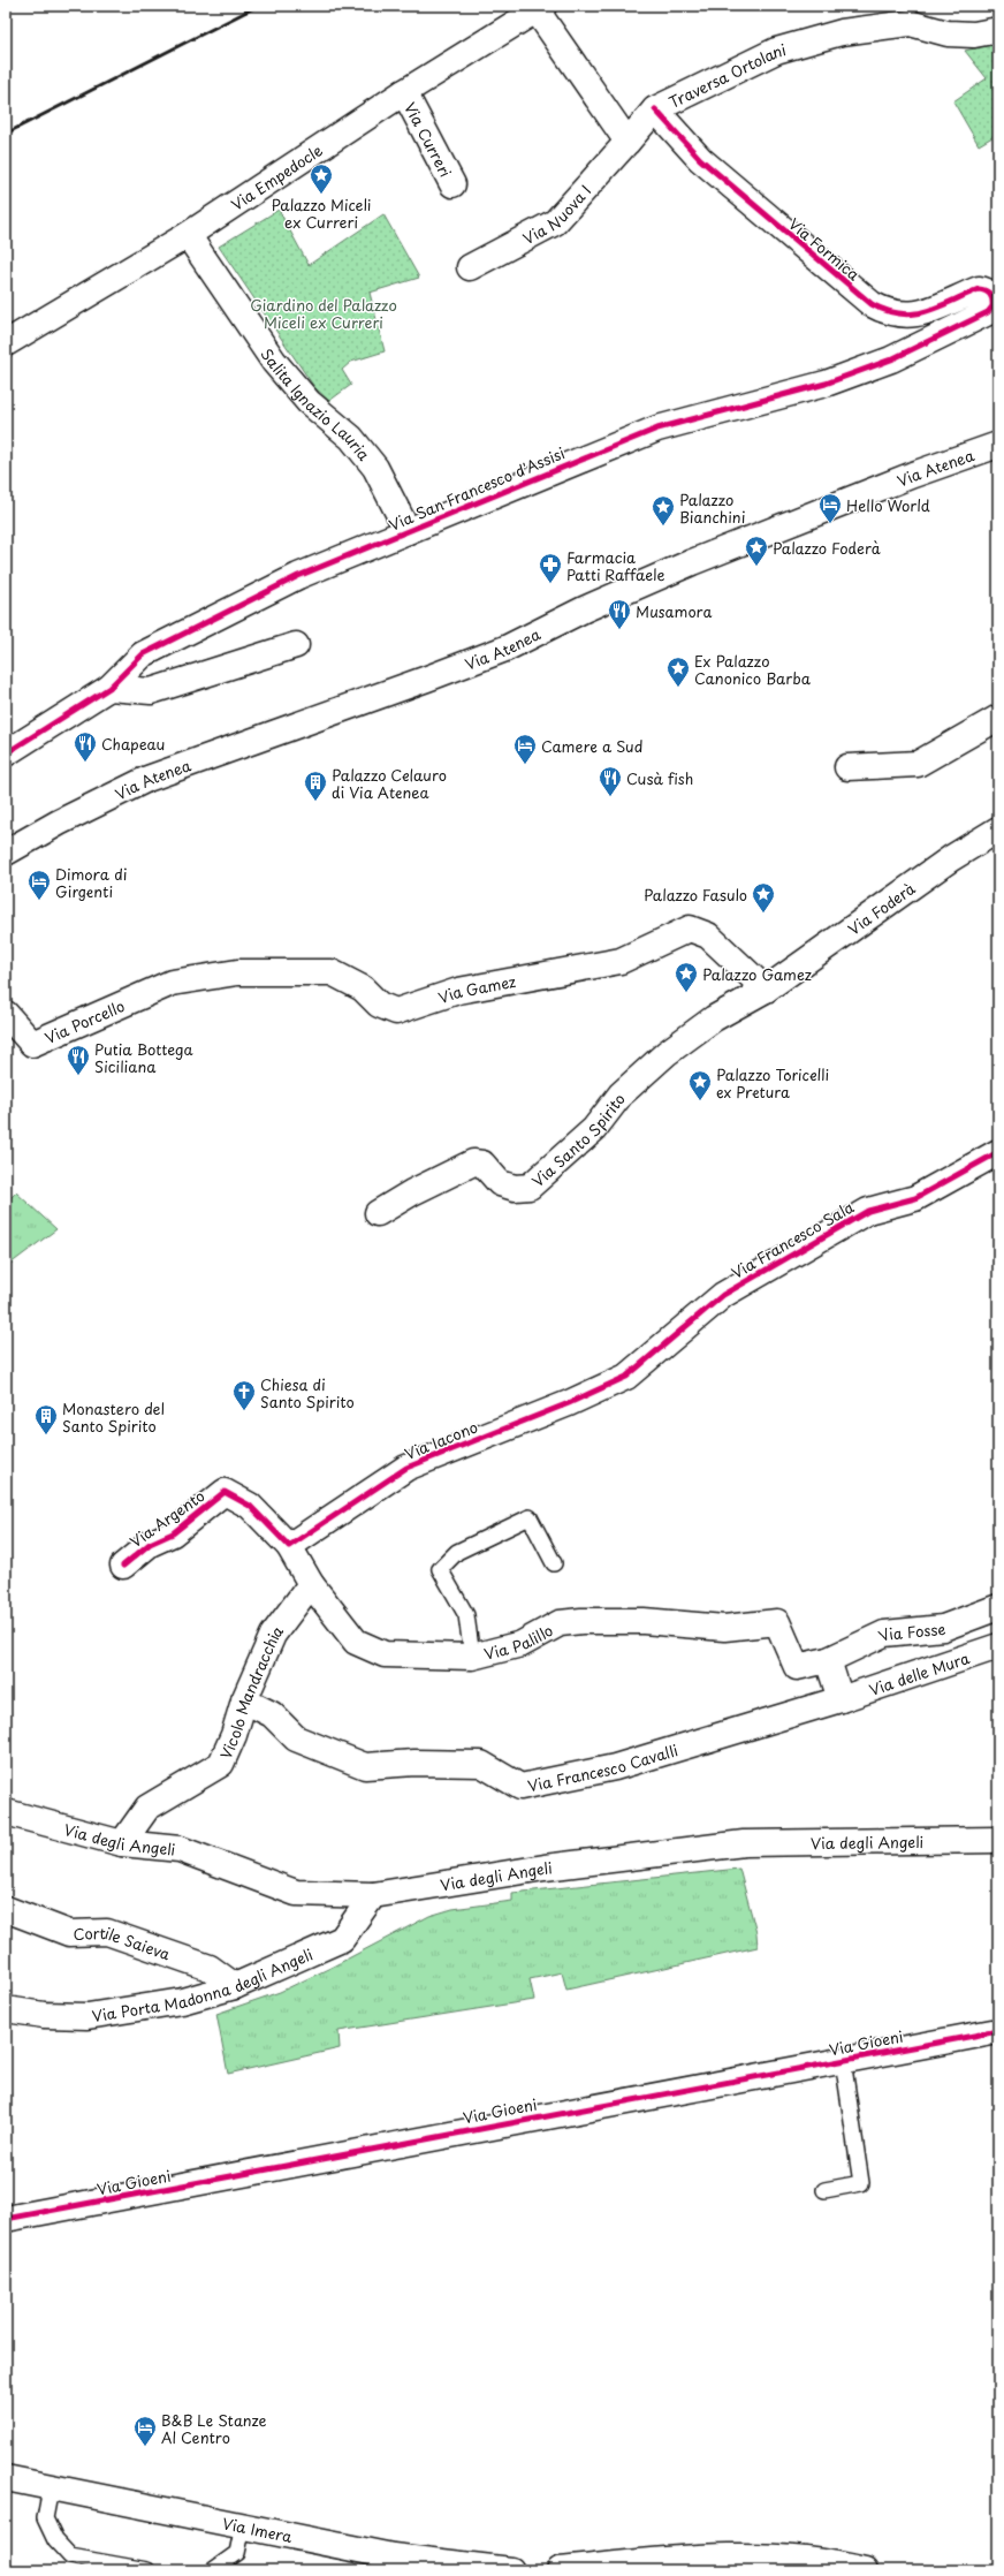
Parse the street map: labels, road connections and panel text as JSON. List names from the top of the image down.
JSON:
{
  "streets": {
    "street": [
      "Traversa Ortolani",
      "Via Curreri",
      "Via Empedocle",
      "Via Nuova I",
      "Via Formica",
      "Salita Ignazio Lauria",
      "Via Atenea",
      "Via San Francesco d'Assisi",
      "Via Foderà",
      "Via Gamez",
      "Via Porcello",
      "Via Santo Spirito",
      "Via Francesco Sala",
      "Via Iacono",
      "Via Argento",
      "Via Fosse",
      "Via Palillo",
      "Via delle Mura",
      "Vicolo Mandracchia",
      "Via Francesco Cavalli",
      "Via degli Angeli",
      "Cortile Saieva",
      "Via Porta Madonna degli Angeli",
      "Via Gioeni",
      "Via Imera"
    ]
  },
  "crossings": [
    ["Traversa Ortolani", "Via Nuova I"],
    ["Traversa Ortolani", "Via Formica"],
    ["Via Curreri", "Via Empedocle"],
    ["Via Empedocle", "Salita Ignazio Lauria"],
    ["Via Formica", "Via San Francesco d'Assisi"],
    ["Salita Ignazio Lauria", "Via San Francesco d'Assisi"],
    ["Via Foderà", "Via Gamez"],
    ["Via Foderà", "Via Santo Spirito"],
    ["Via Gamez", "Via Porcello"],
    ["Via Gamez", "Via Santo Spirito"],
    ["Via Francesco Sala", "Via Iacono"],
    ["Via Iacono", "Via Argento"],
    ["Via Iacono", "Via Palillo"],
    ["Via Argento", "Via Palillo"],
    ["Via Fosse", "Via Palillo"],
    ["Via Palillo", "Vicolo Mandracchia"],
    ["Via delle Mura", "Via Francesco Cavalli"],
    ["Vicolo Mandracchia", "Via Francesco Cavalli"],
    ["Vicolo Mandracchia", "Via degli Angeli"],
    ["Via degli Angeli", "Via Porta Madonna degli Angeli"],
    ["Cortile Saieva", "Via Porta Madonna degli Angeli"]
  ],
  "parks": ["Giardino del Palazzo Miceli ex Curreri"],
  "places": {
    "place": [
      "Palazzo Miceli ex Curreri",
      "Palazzo Bianchini",
      "Palazzo Foderà",
      "Ex Palazzo Canonico Barba",
      "Palazzo Fasulo",
      "Palazzo Gamez",
      "Palazzo Toricelli ex Pretura"
    ],
    "hotel": [
      "Hello World",
      "Camere a Sud",
      "Dimora di Girgenti",
      "B&B Le Stanze Al Centro"
    ],
    "pharmacy": ["Farmacia Patti Raffaele"],
    "restaurant": [
      "Musamora",
      "Chapeau",
      "Cusà fish",
      "Putia Bottega Siciliana"
    ],
    "building": ["Palazzo Celauro di Via Atenea", "Monastero del Santo Spirito"],
    "church": ["Chiesa di Santo Spirito"]
  }
}
